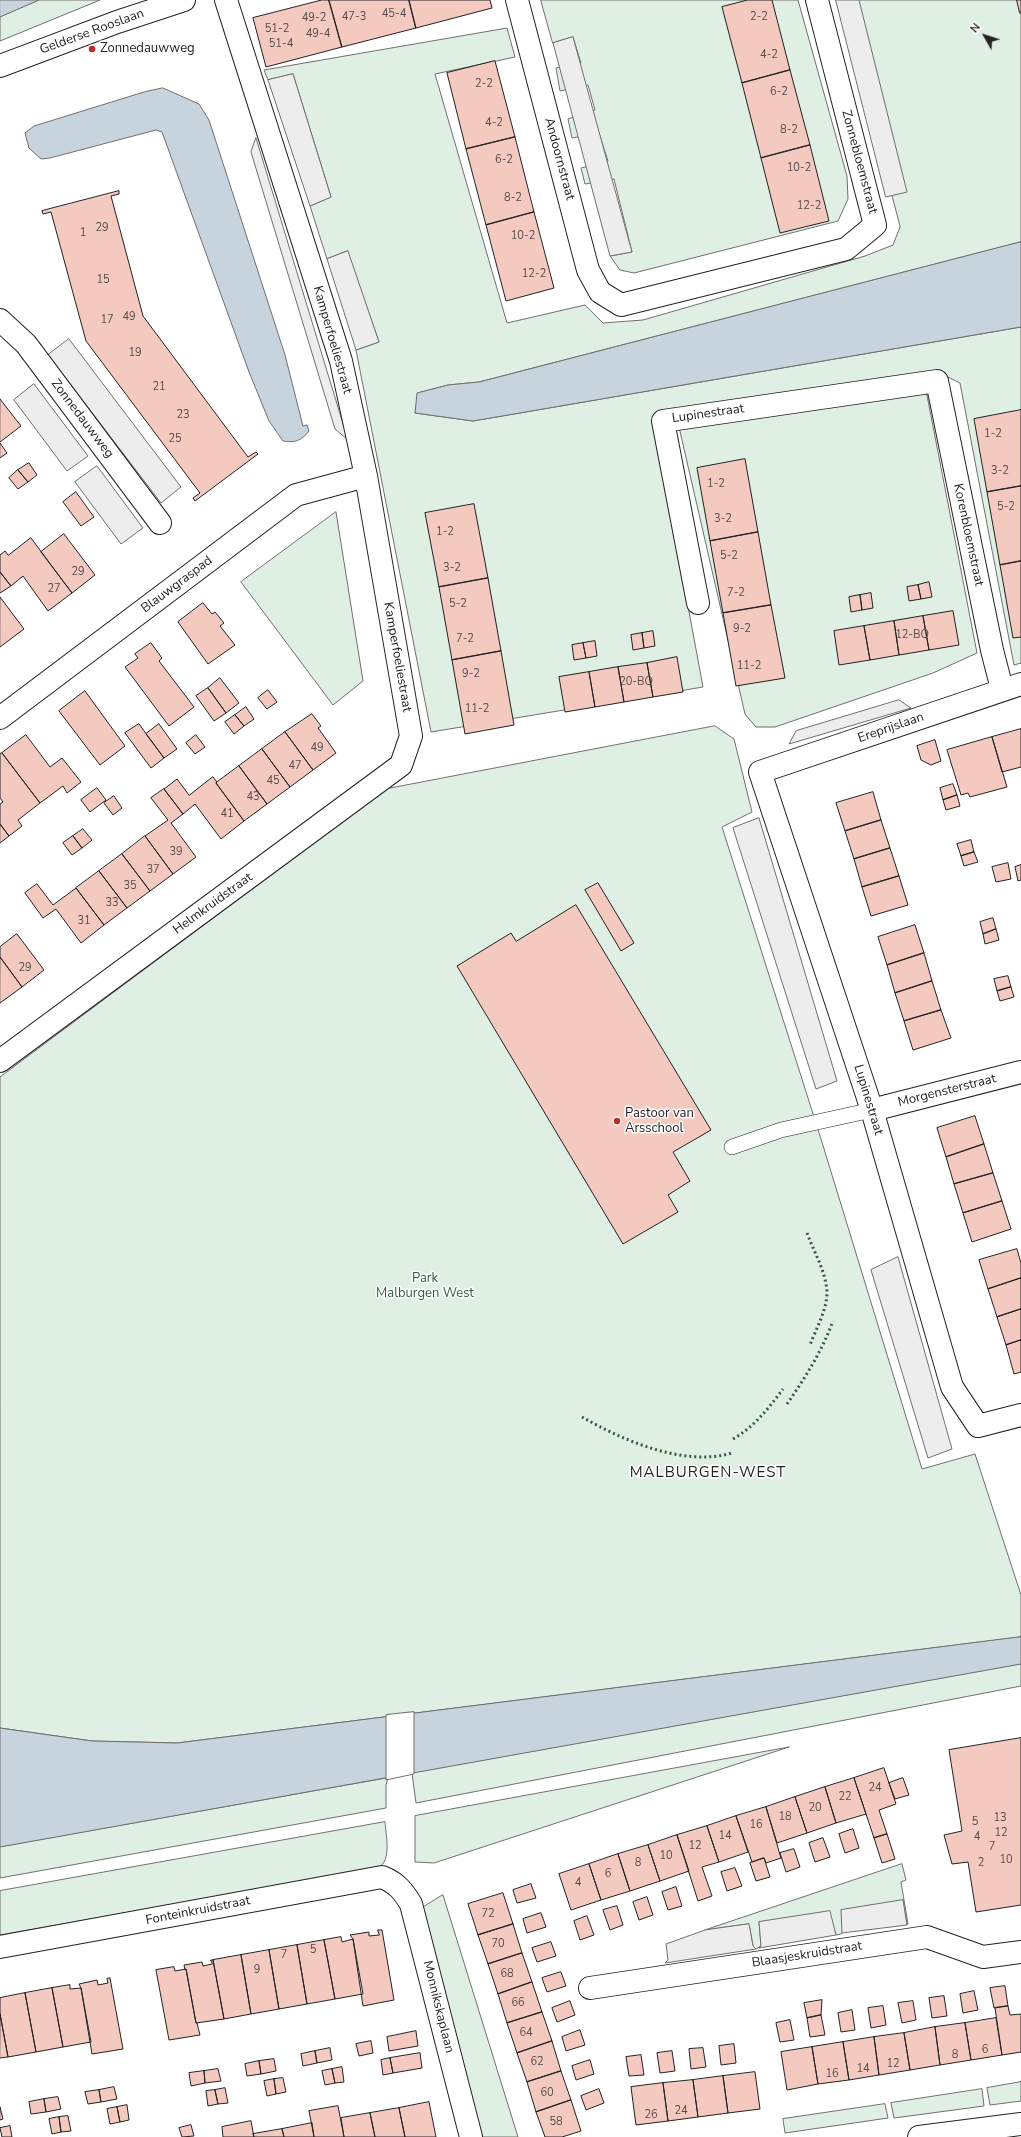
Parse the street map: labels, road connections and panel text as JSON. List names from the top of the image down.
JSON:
{
  "streets": {
    "street": [
      "Gelderse Rooslaan",
      "Andoornstraat",
      "Zonnebloemstraat",
      "Kamperfoeliestraat",
      "Lupinestraat",
      "Zonnedauwweg",
      "Korenbloemstraat",
      "Blauwgraspad",
      "Ereprijslaan",
      "Helmkruidstraat",
      "Morgensterstraat",
      "Fonteinkruidstraat",
      "Blaasjeskruidstraat",
      "Monnikskaplaan"
    ]
  },
  "crossings": [
    ["Andoornstraat", "Zonnebloemstraat"],
    ["Kamperfoeliestraat", "Blauwgraspad"],
    ["Kamperfoeliestraat", "Helmkruidstraat"],
    ["Lupinestraat", "Korenbloemstraat"],
    ["Lupinestraat", "Ereprijslaan"],
    ["Lupinestraat", "Morgensterstraat"],
    ["Korenbloemstraat", "Ereprijslaan"],
    ["Fonteinkruidstraat", "Monnikskaplaan"]
  ],
  "districts": ["MALBURGEN-WEST"],
  "parks": ["Park Malburgen West"],
  "places": ["Zonnedauwweg", "Pastoor van Arsschool"],
  "house_numbers": [
    "45-4",
    "47-3",
    "2-2",
    "49-2",
    "51-2",
    "49-4",
    "51-4",
    "4-2",
    "2-2",
    "6-2",
    "4-2",
    "8-2",
    "6-2",
    "10-2",
    "8-2",
    "12-2",
    "29",
    "1",
    "10-2",
    "12-2",
    "15",
    "49",
    "17",
    "19",
    "21",
    "23",
    "1-2",
    "25",
    "3-2",
    "1-2",
    "5-2",
    "3-2",
    "1-2",
    "5-2",
    "3-2",
    "29",
    "27",
    "7-2",
    "5-2",
    "9-2",
    "12-BO",
    "7-2",
    "11-2",
    "9-2",
    "20-BO",
    "11-2",
    "49",
    "47",
    "45",
    "43",
    "41",
    "39",
    "37",
    "35",
    "33",
    "31",
    "29",
    "24",
    "22",
    "20",
    "18",
    "13",
    "5",
    "16",
    "12",
    "14",
    "4",
    "12",
    "7",
    "10",
    "10",
    "8",
    "2",
    "6",
    "4",
    "72",
    "70",
    "5",
    "7",
    "9",
    "68",
    "66",
    "64",
    "6",
    "8",
    "62",
    "12",
    "14",
    "16",
    "60",
    "24",
    "26",
    "58"
  ],
  "north": "top left"
}
